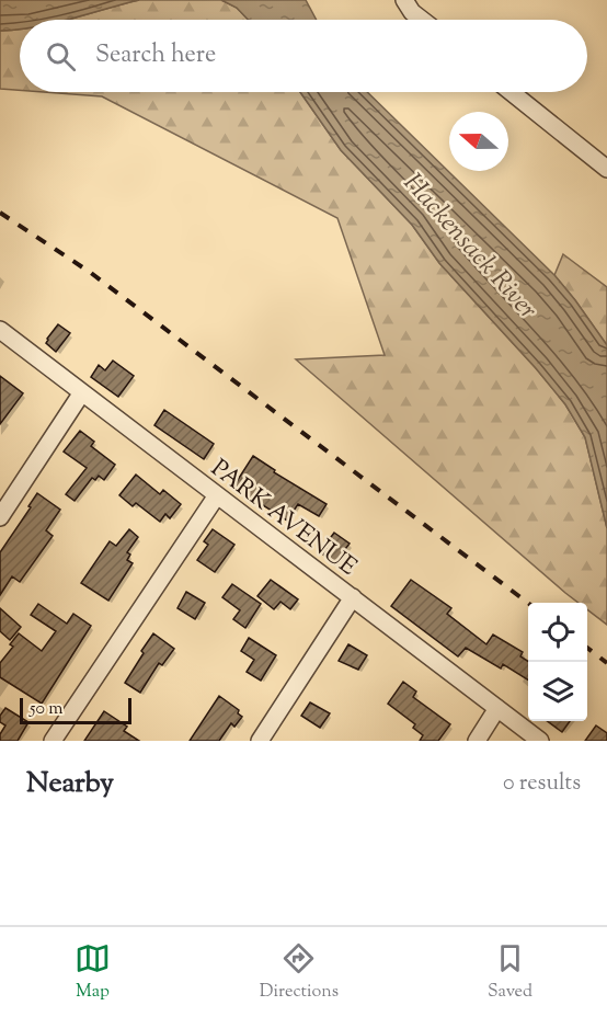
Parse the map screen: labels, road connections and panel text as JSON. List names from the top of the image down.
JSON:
{
  "streets": {
    "street": ["PARK AVENUE"]
  },
  "water": ["Hackensack River"],
  "scale_bar": "50 m",
  "north": "left",
  "page": {
    "search": "Search here",
    "scale": "50 m",
    "heading": ["Nearby", "0 results"],
    "nav": ["Map", "Directions", "Saved"]
  }
}
